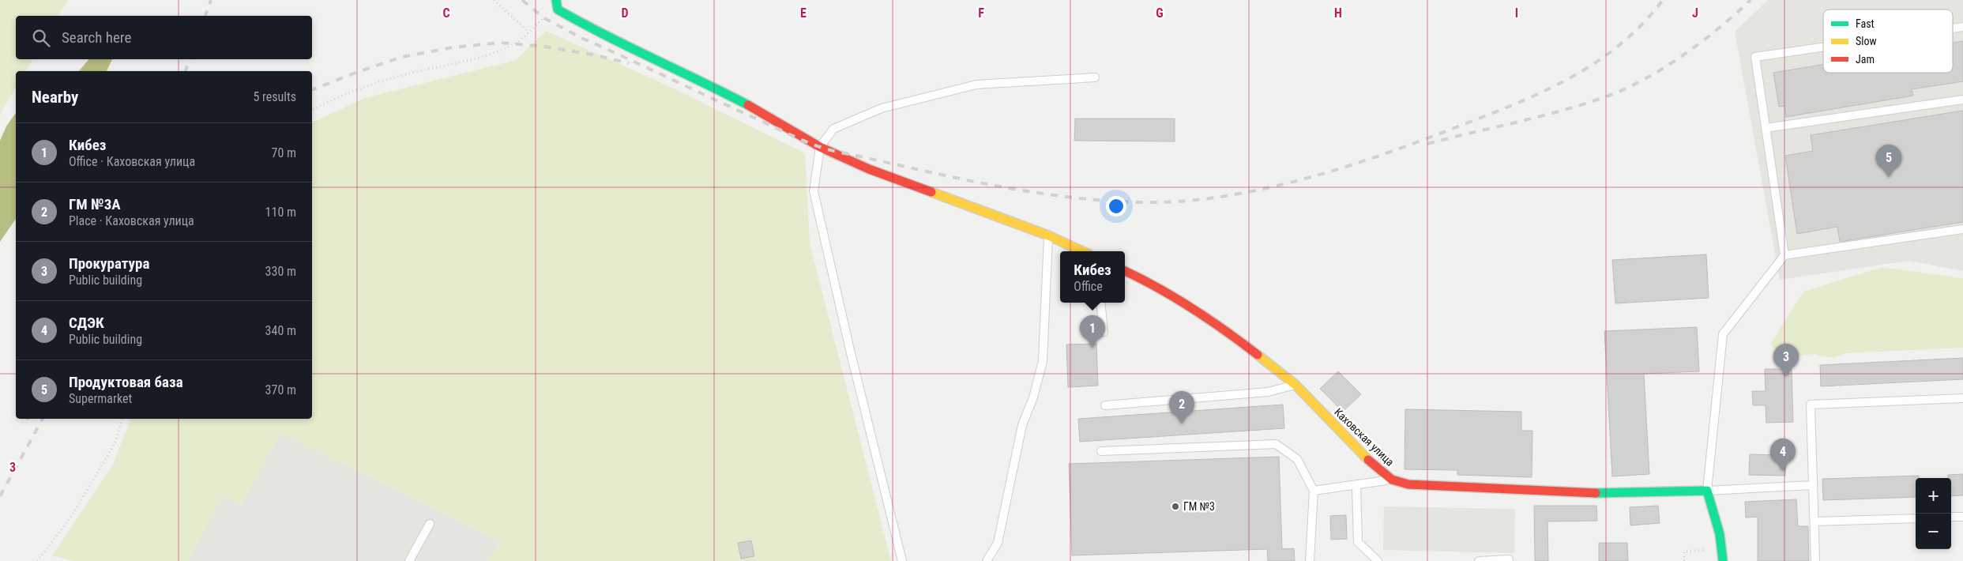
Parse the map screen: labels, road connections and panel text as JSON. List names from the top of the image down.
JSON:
{
  "streets": {
    "street": ["Каховская улица"]
  },
  "places": ["ГМ №3"],
  "legend": ["Fast", "Slow", "Jam"],
  "page": {
    "search": "Search here",
    "heading": ["Nearby", "5 results"],
    "list": [
      {
        "mark": "1",
        "name": "Кибез",
        "note": "Office · Каховская улица",
        "value": "70 m"
      },
      {
        "mark": "2",
        "name": "ГМ №3А",
        "note": "Place · Каховская улица",
        "value": "110 m"
      },
      {
        "mark": "3",
        "name": "Прокуратура",
        "note": "Public building",
        "value": "330 m"
      },
      {
        "mark": "4",
        "name": "СДЭК",
        "note": "Public building",
        "value": "340 m"
      },
      {
        "mark": "5",
        "name": "Продуктовая база",
        "note": "Supermarket",
        "value": "370 m"
      }
    ],
    "pins": [
      "5",
      "1",
      "3",
      "2",
      "4"
    ],
    "popup": ["Кибез", "Office"],
    "map_buttons": ["+", "−"]
  },
  "grid": {
    "columns": [
      "C",
      "D",
      "E",
      "F",
      "G",
      "H",
      "I",
      "J"
    ],
    "rows": ["3"]
  }
}
